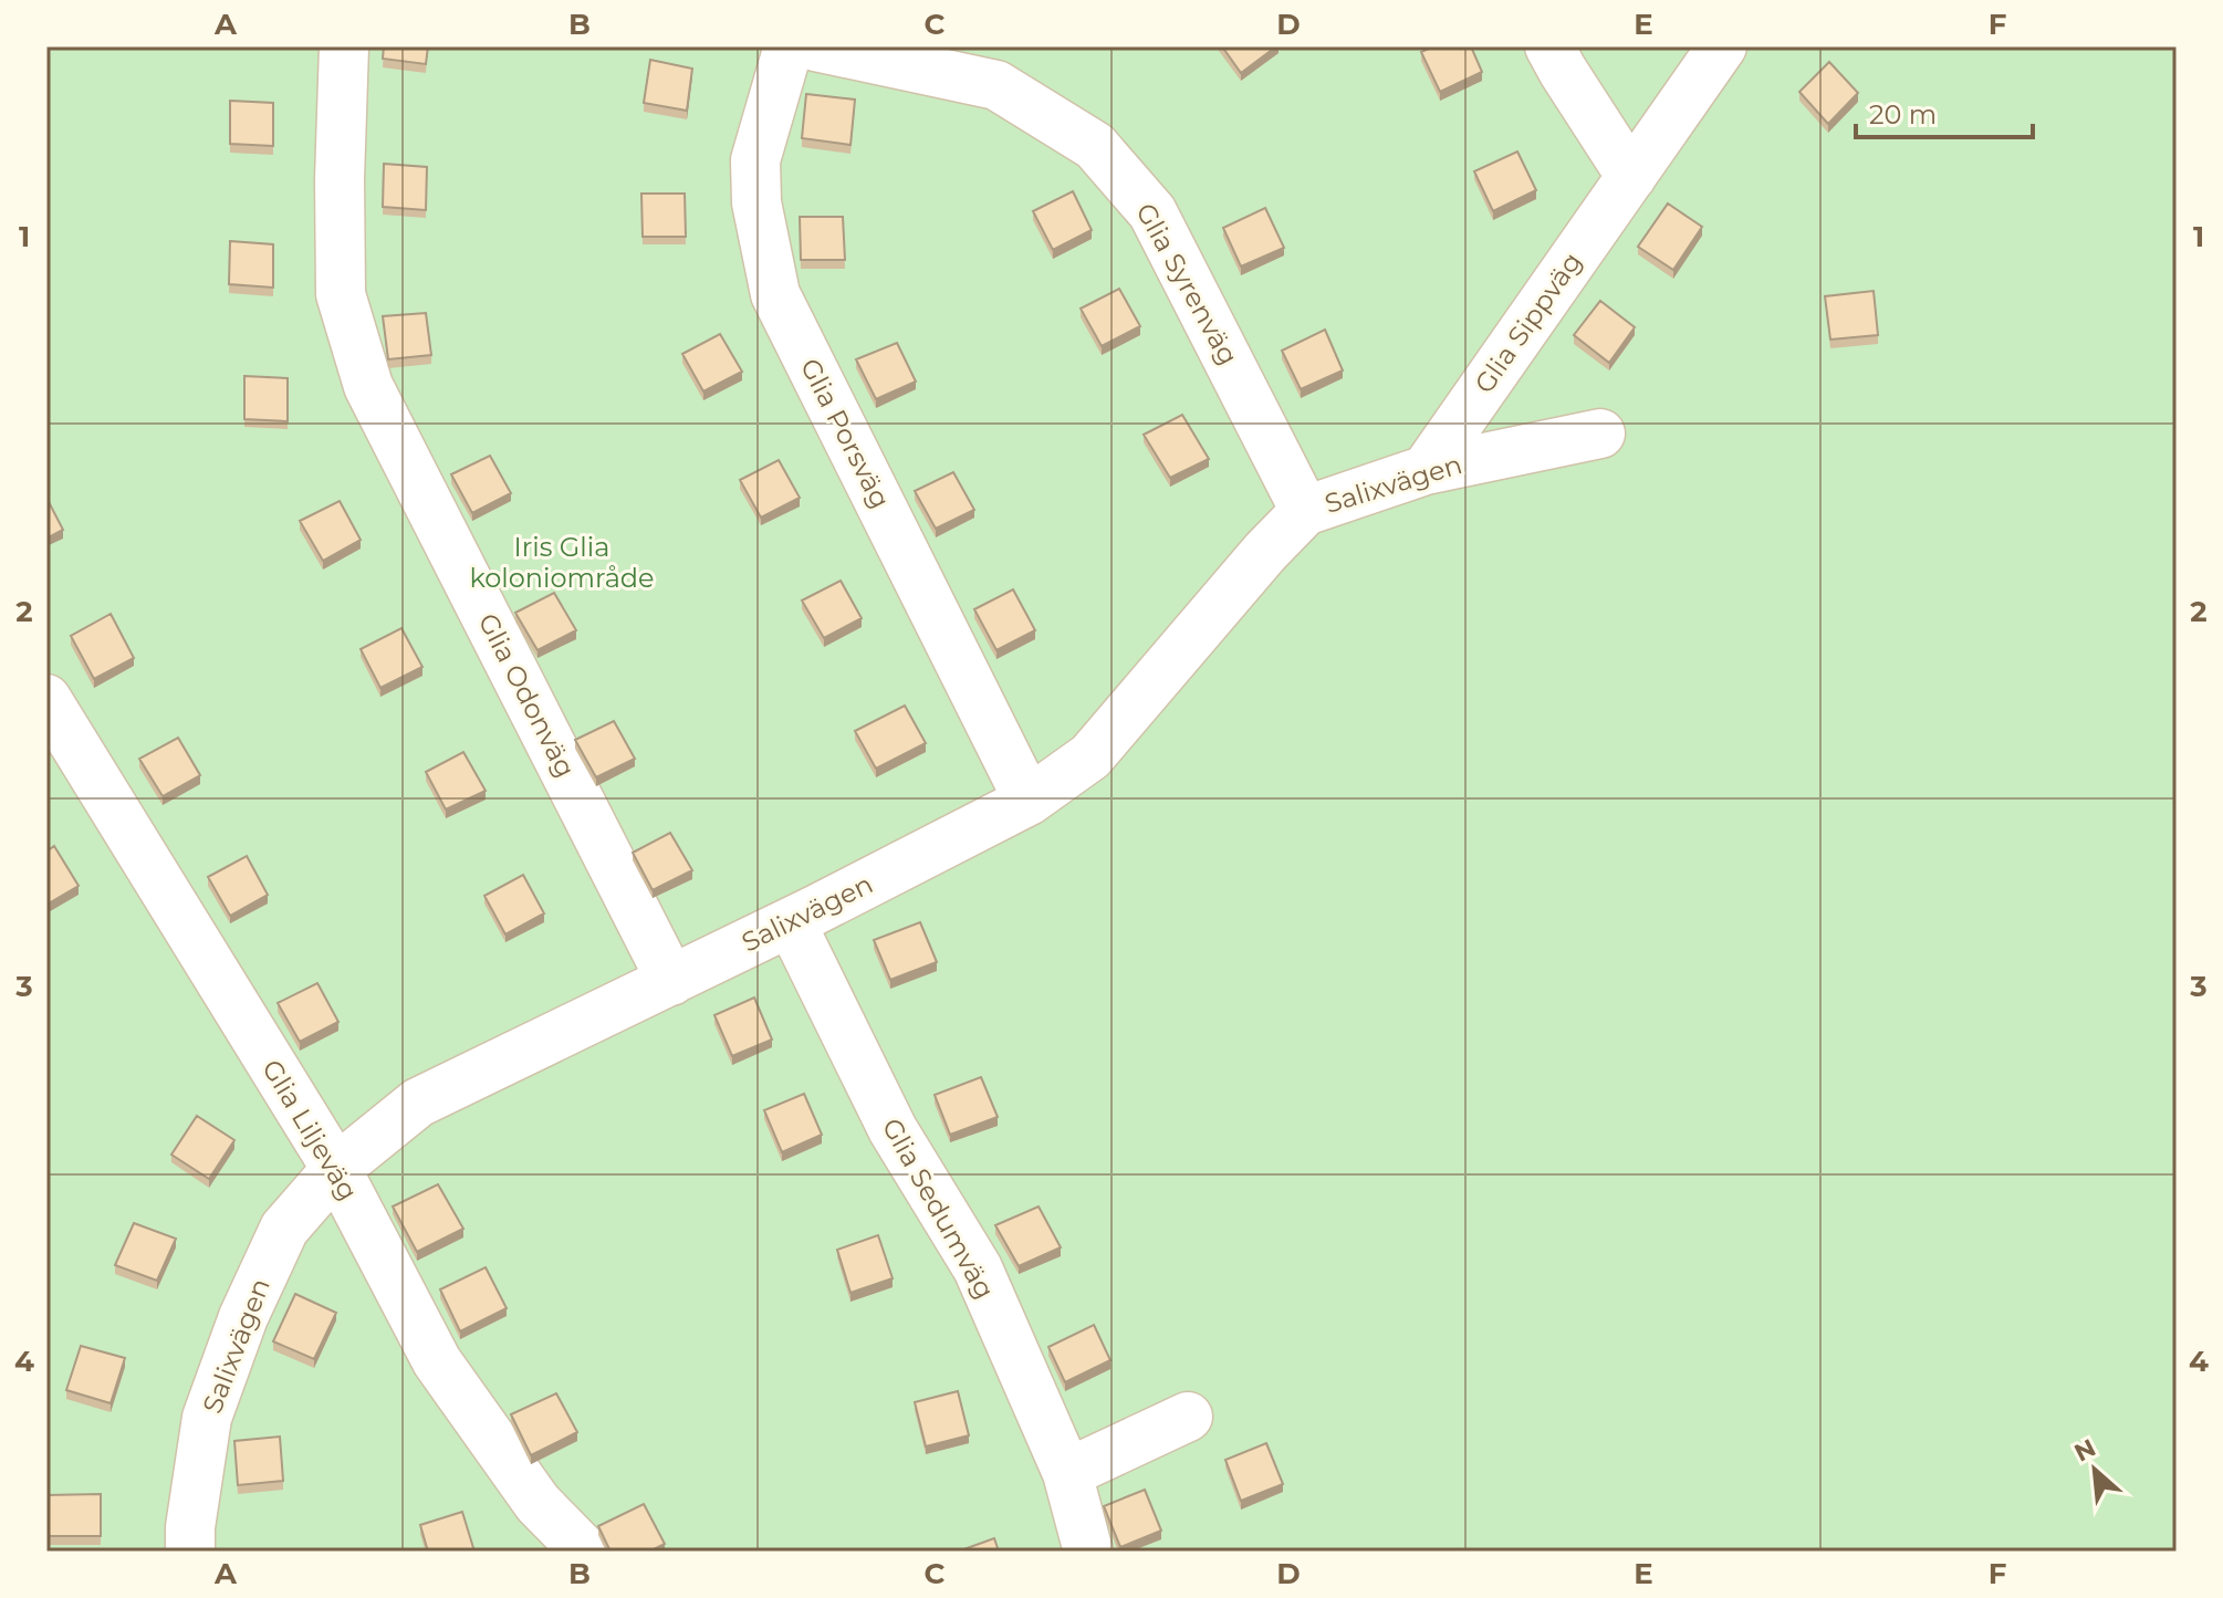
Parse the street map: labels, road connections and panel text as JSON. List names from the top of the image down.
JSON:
{
  "streets": {
    "street": [
      "Glia Syrenväg",
      "Glia Sippväg",
      "Glia Porsväg",
      "Salixvägen",
      "Glia Odonväg",
      "Glia Liljeväg",
      "Glia Sedumväg"
    ]
  },
  "crossings": [
    ["Glia Syrenväg", "Salixvägen"],
    ["Glia Sippväg", "Salixvägen"],
    ["Glia Porsväg", "Salixvägen"],
    ["Salixvägen", "Glia Odonväg"],
    ["Salixvägen", "Glia Liljeväg"],
    ["Salixvägen", "Glia Sedumväg"]
  ],
  "parks": ["Iris Glia koloniområde"],
  "scale_bar": "20 m",
  "north": "top left",
  "grid": {
    "columns": [
      "A",
      "B",
      "C",
      "D",
      "E",
      "F"
    ],
    "rows": [
      "1",
      "2",
      "3",
      "4"
    ]
  }
}
